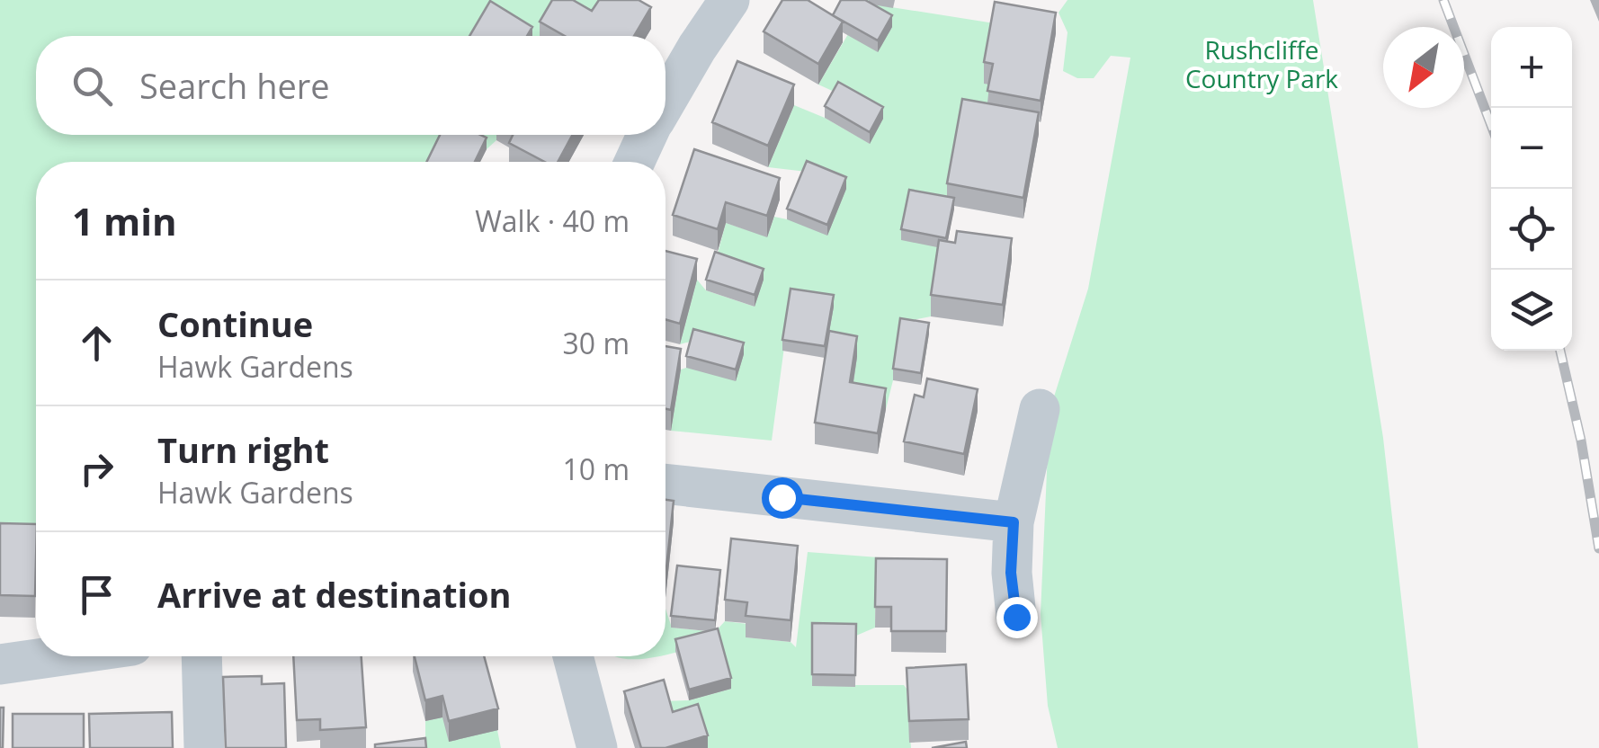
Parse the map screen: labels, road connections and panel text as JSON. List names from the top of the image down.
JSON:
{
  "parks": ["Rushcliffe Country Park"],
  "north": "bottom left",
  "page": {
    "map_buttons": ["+", "−"],
    "search": "Search here",
    "heading": ["1 min", "Walk · 40 m"],
    "list": [
      ["Continue", "Hawk Gardens", "30 m"],
      ["Turn right", "Hawk Gardens", "10 m"],
      "Arrive at destination"
    ]
  }
}
